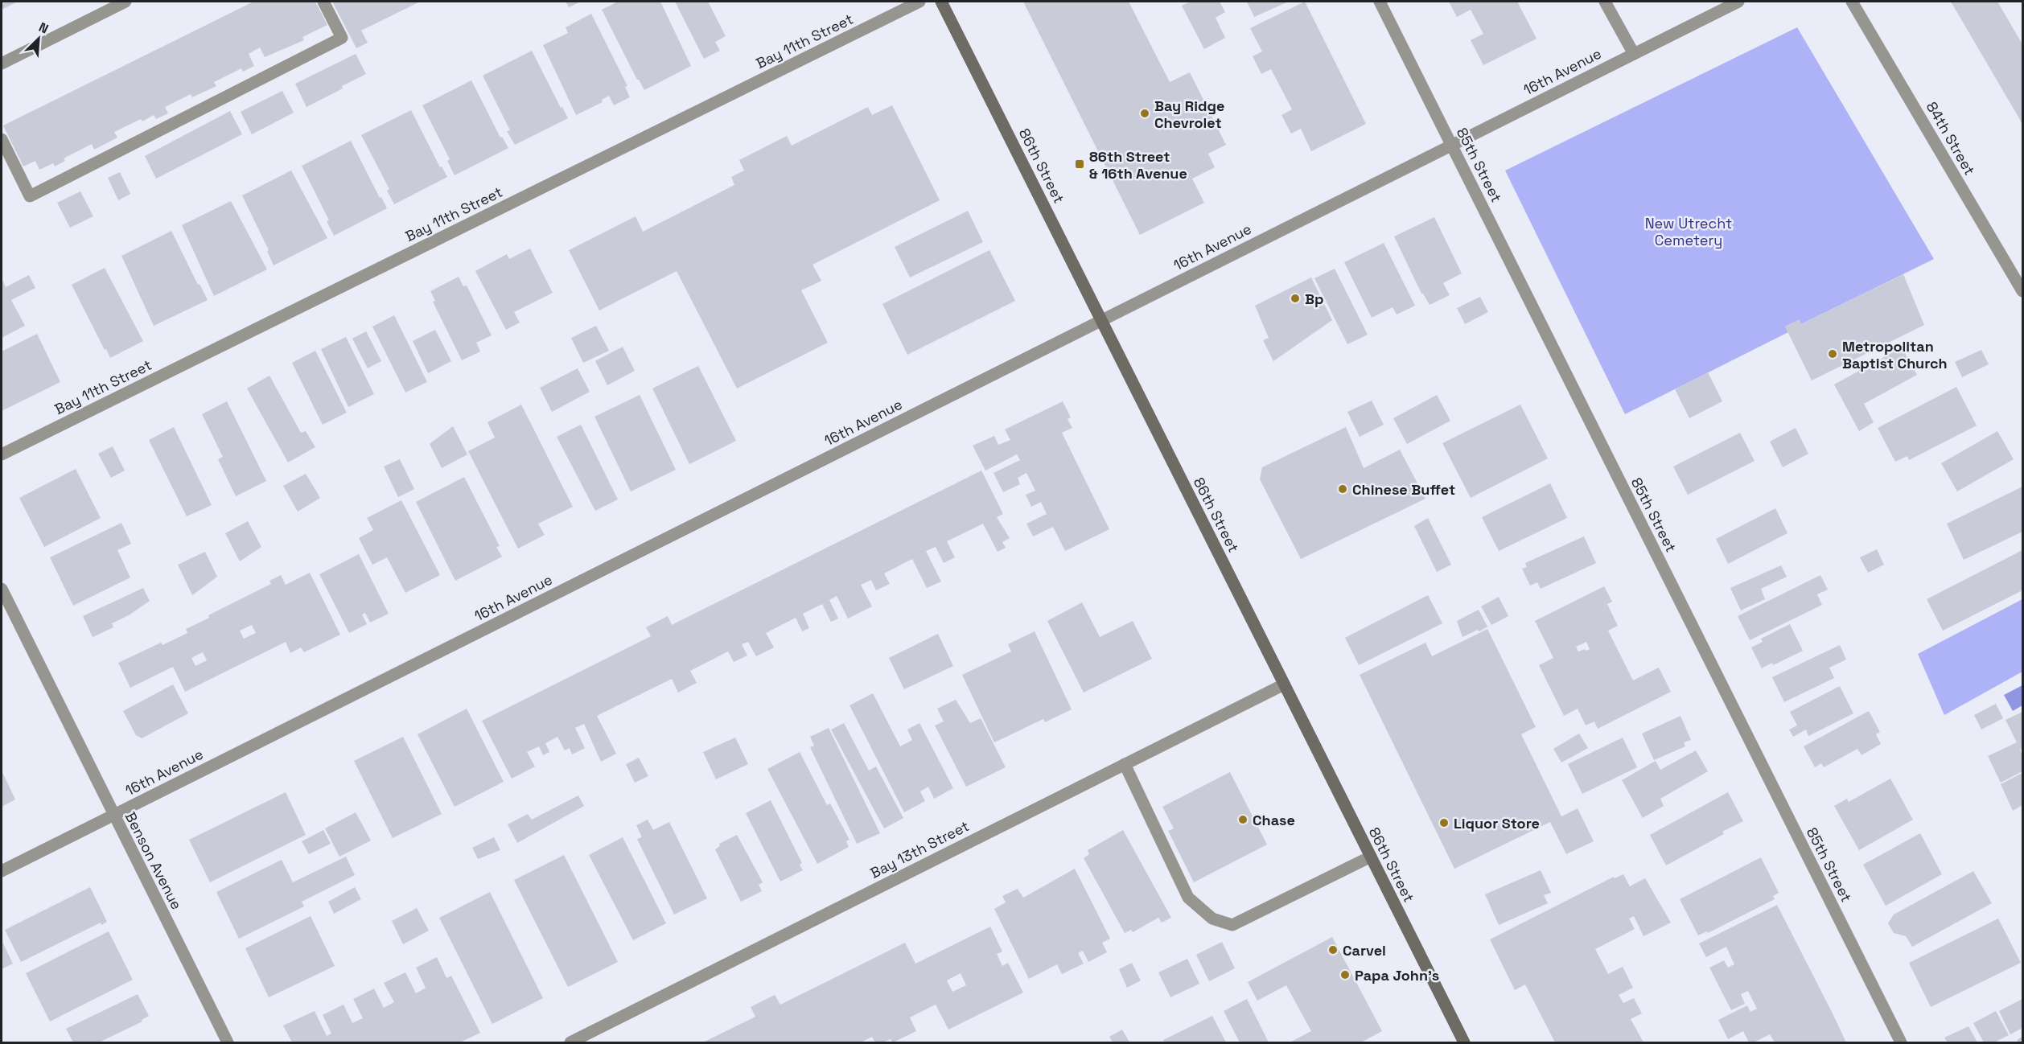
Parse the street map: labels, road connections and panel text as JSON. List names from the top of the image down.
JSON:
{
  "streets": {
    "main road": ["86th Street"],
    "street": [
      "Bay 11th Street",
      "16th Avenue",
      "84th Street",
      "85th Street",
      "Bay 13th Street",
      "Benson Avenue"
    ]
  },
  "crossings": [
    ["16th Avenue", "85th Street"],
    ["16th Avenue", "86th Street"],
    ["16th Avenue", "Benson Avenue"],
    ["86th Street", "Bay 13th Street"]
  ],
  "parks": ["New Utrecht Cemetery"],
  "places": {
    "other": [
      "Bay Ridge Chevrolet",
      "Bp",
      "Metropolitan Baptist Church",
      "Chinese Buffet",
      "Chase",
      "Liquor Store",
      "Carvel",
      "Papa John's"
    ],
    "transit": ["86th Street & 16th Avenue"]
  },
  "north": "top right"
}
